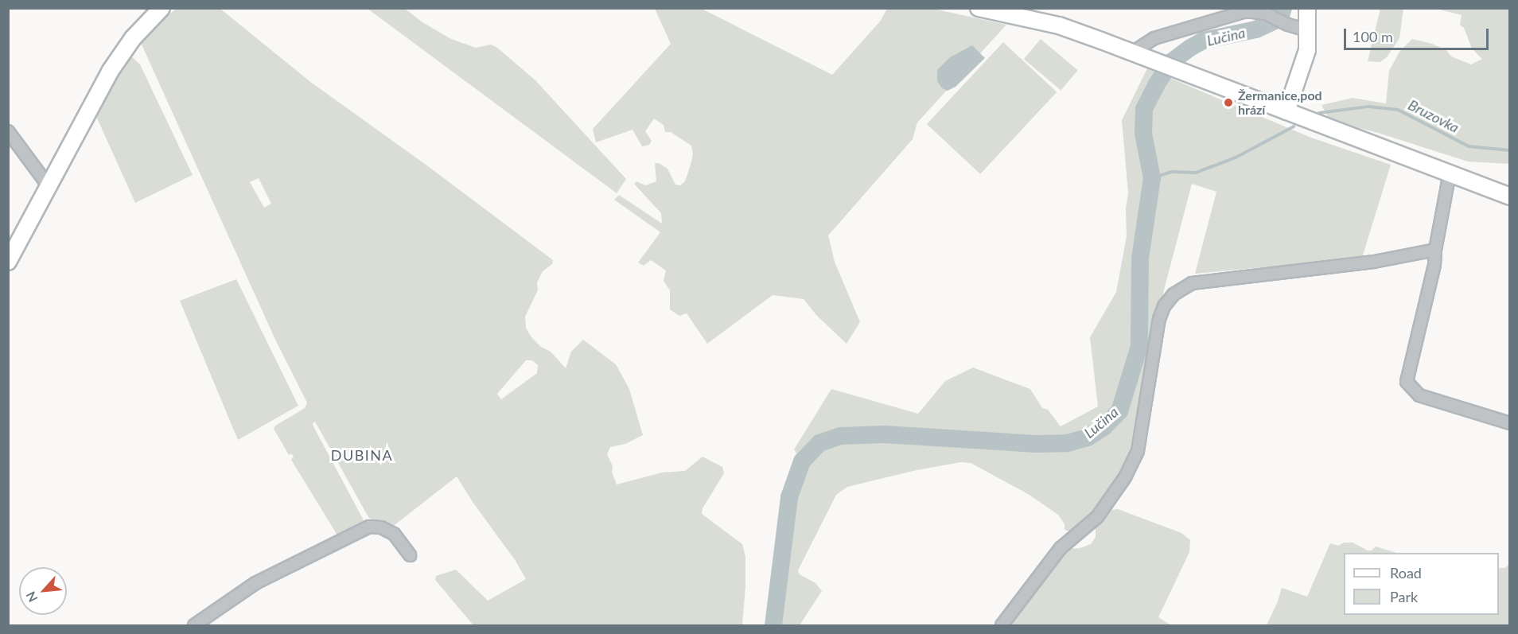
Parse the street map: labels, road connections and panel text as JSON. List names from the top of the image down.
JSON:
{
  "districts": ["DUBINA"],
  "water": ["Lučina", "Bruzovka"],
  "places": ["Žermanice,pod hrází"],
  "legend": ["Road", "Park"],
  "scale_bar": "100 m",
  "north": "bottom left"
}
